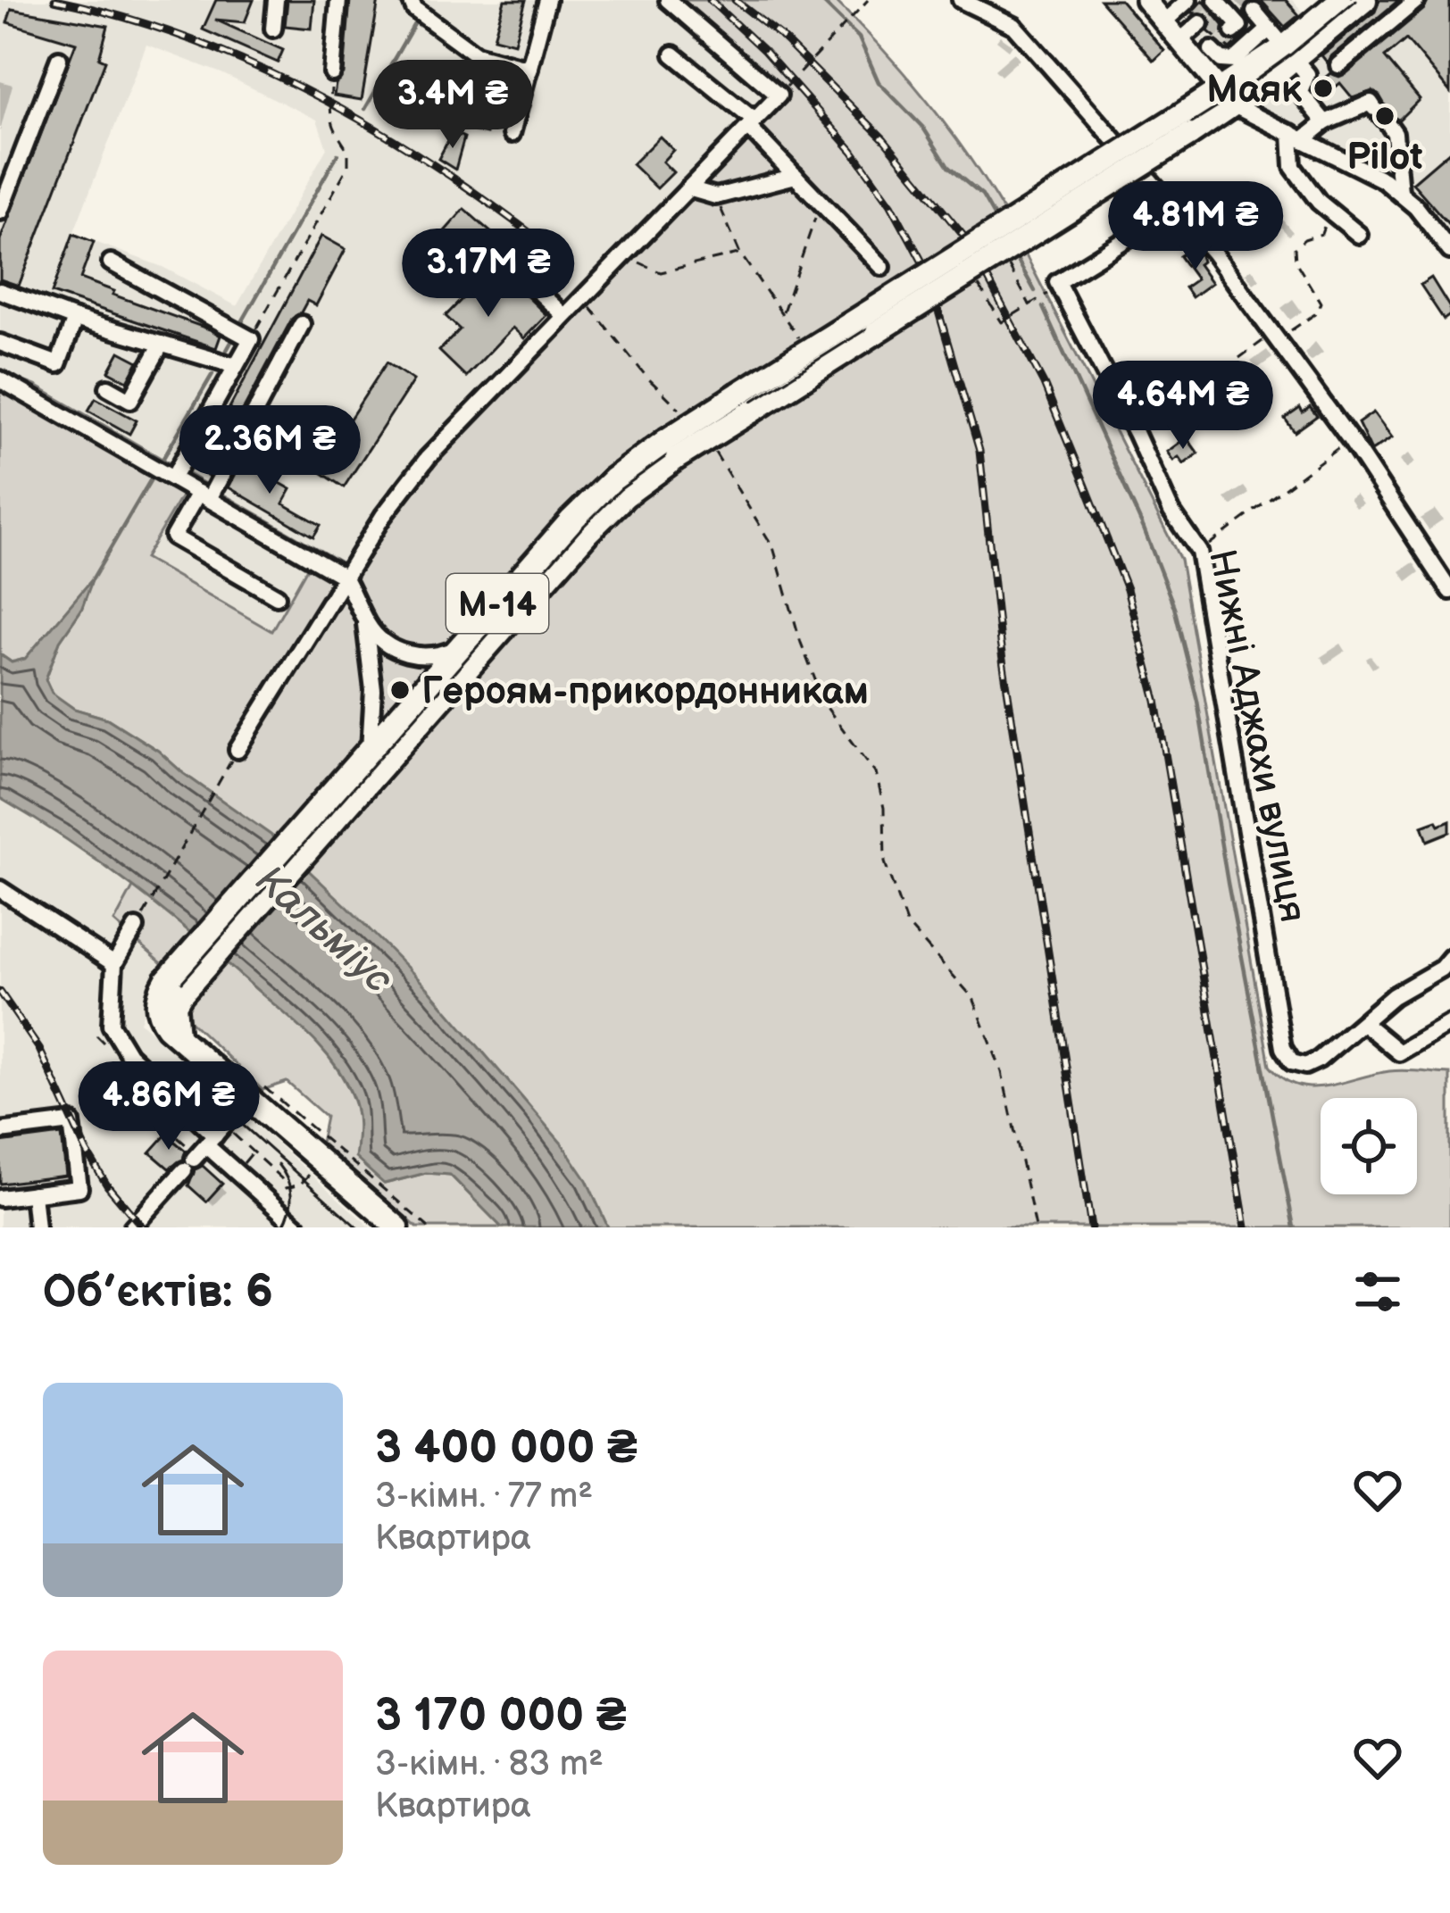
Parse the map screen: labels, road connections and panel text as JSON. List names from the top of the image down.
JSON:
{
  "streets": {
    "highway": ["М-14"],
    "street": ["Нижні Аджахи вулиця"]
  },
  "water": ["Кальміус"],
  "places": ["Маяк", "Pilot", "Героям-прикордонникам"],
  "page": {
    "price": [
      "3.4M ₴",
      "4.81M ₴",
      "3.17M ₴",
      "4.64M ₴",
      "2.36M ₴",
      "4.86M ₴"
    ],
    "heading": "Об’єктів: 6",
    "list": [
      {
        "name": "3 400 000 ₴",
        "note": "3-кімн. · 77 m² · Квартира"
      },
      {
        "name": "3 170 000 ₴",
        "note": "3-кімн. · 83 m² · Квартира"
      }
    ]
  }
}
